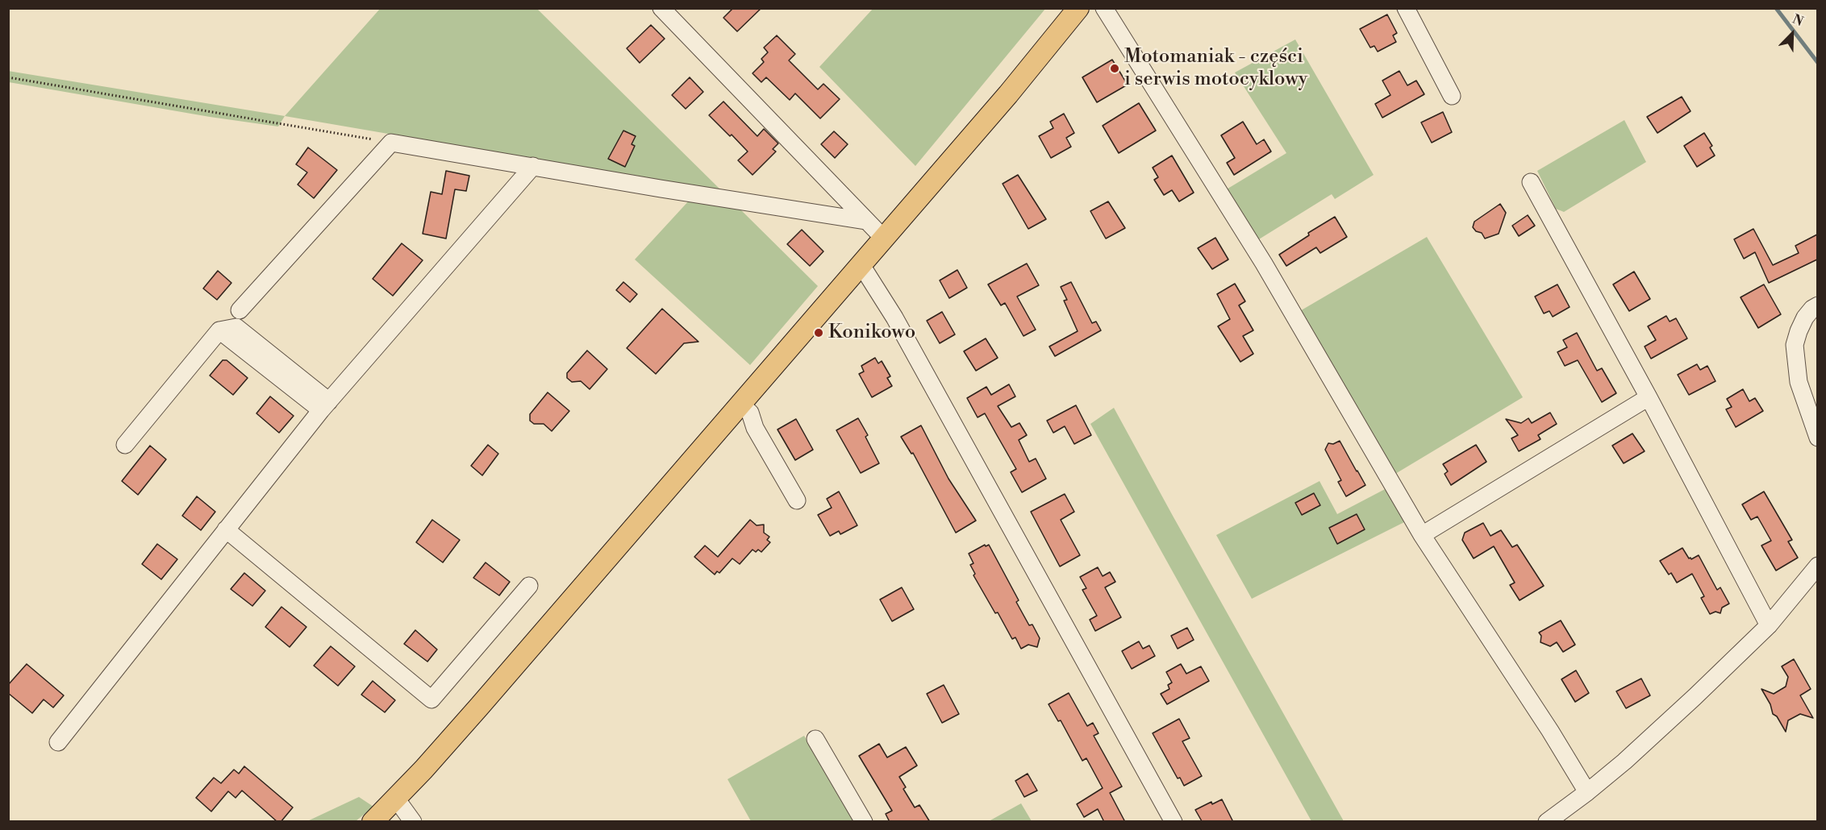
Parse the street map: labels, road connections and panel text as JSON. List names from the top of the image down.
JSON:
{
  "places": ["Motomaniak - części i serwis motocyklowy", "Konikowo"],
  "north": "top right"
}
